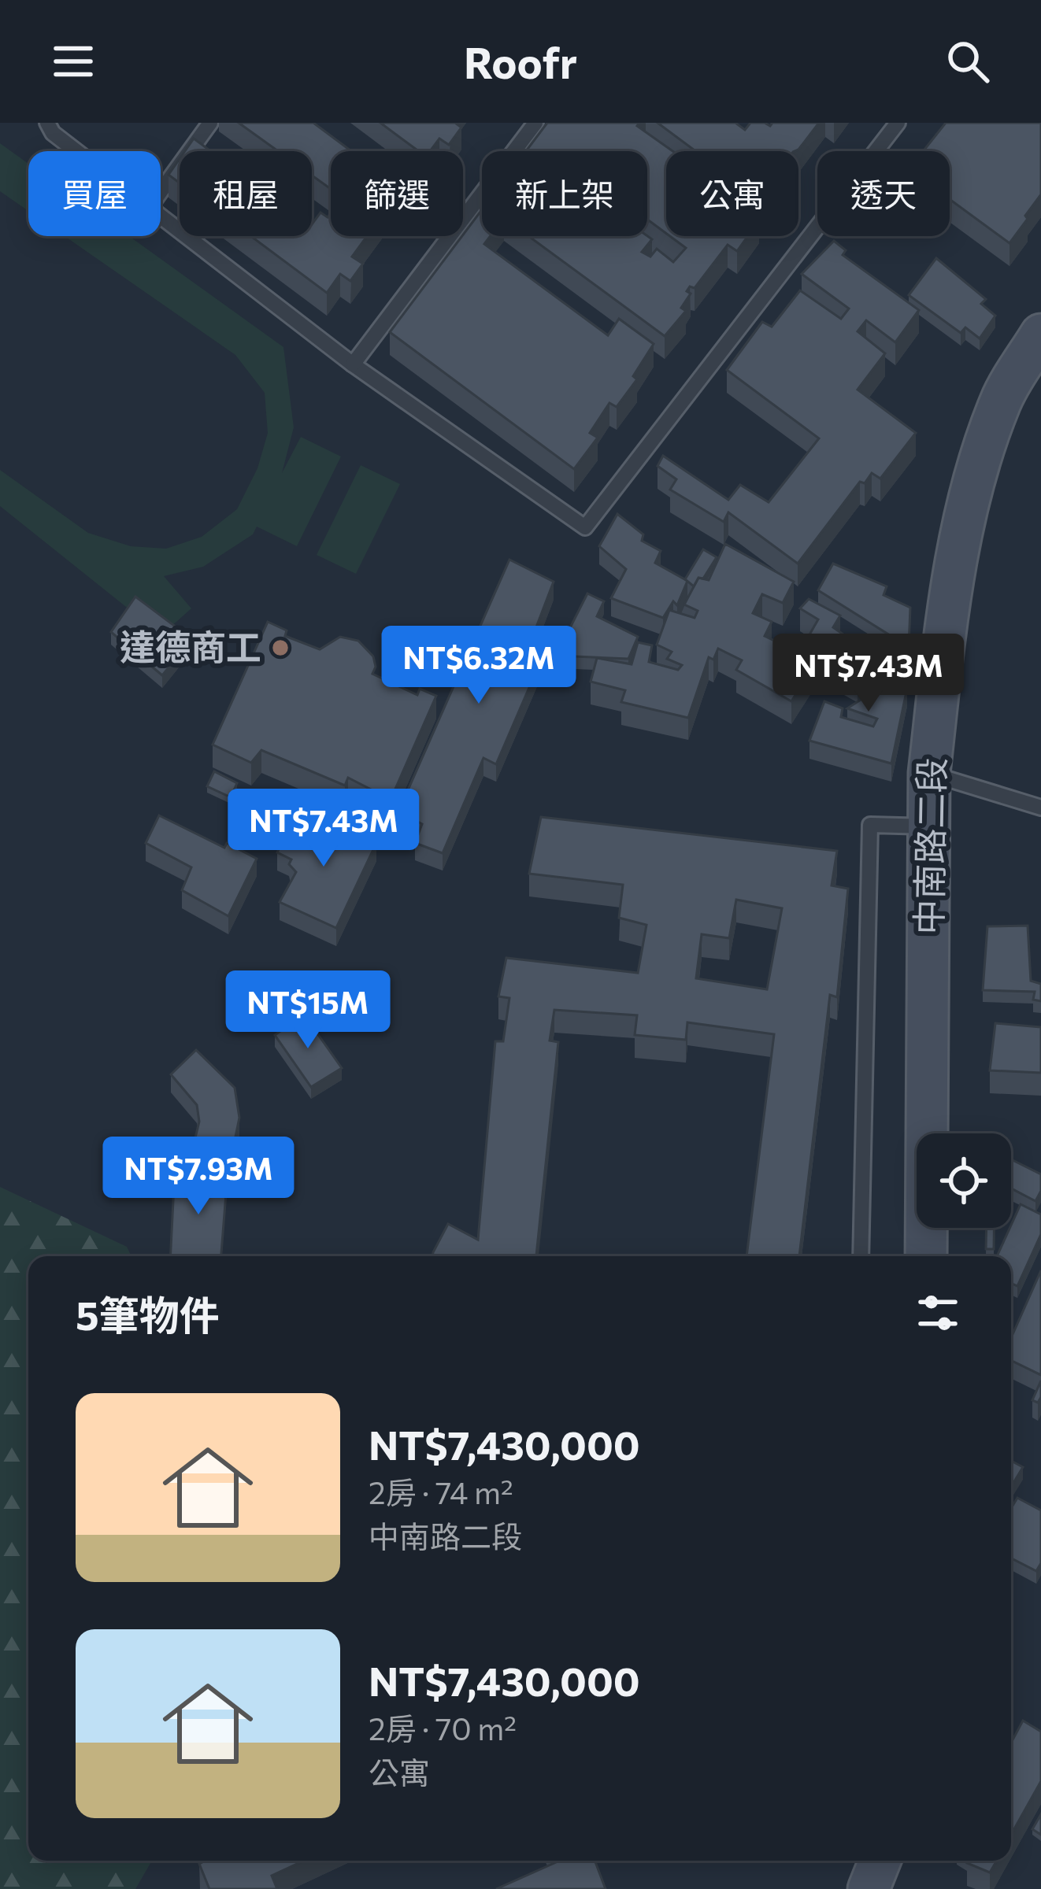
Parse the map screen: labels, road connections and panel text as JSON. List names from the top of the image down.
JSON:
{
  "streets": {
    "main road": ["中南路二段"]
  },
  "places": ["達德商工"],
  "page": {
    "header": "Roofr",
    "chip": [
      "買屋",
      "租屋",
      "篩選",
      "新上架",
      "公寓",
      "透天"
    ],
    "price": [
      "NT$6.32M",
      "NT$7.43M",
      "NT$7.43M",
      "NT$15M",
      "NT$7.93M"
    ],
    "heading": "5筆物件",
    "list": [
      {
        "name": "NT$7,430,000",
        "note": "2房 · 74 m² · 中南路二段"
      },
      {
        "name": "NT$7,430,000",
        "note": "2房 · 70 m² · 公寓"
      }
    ]
  }
}
